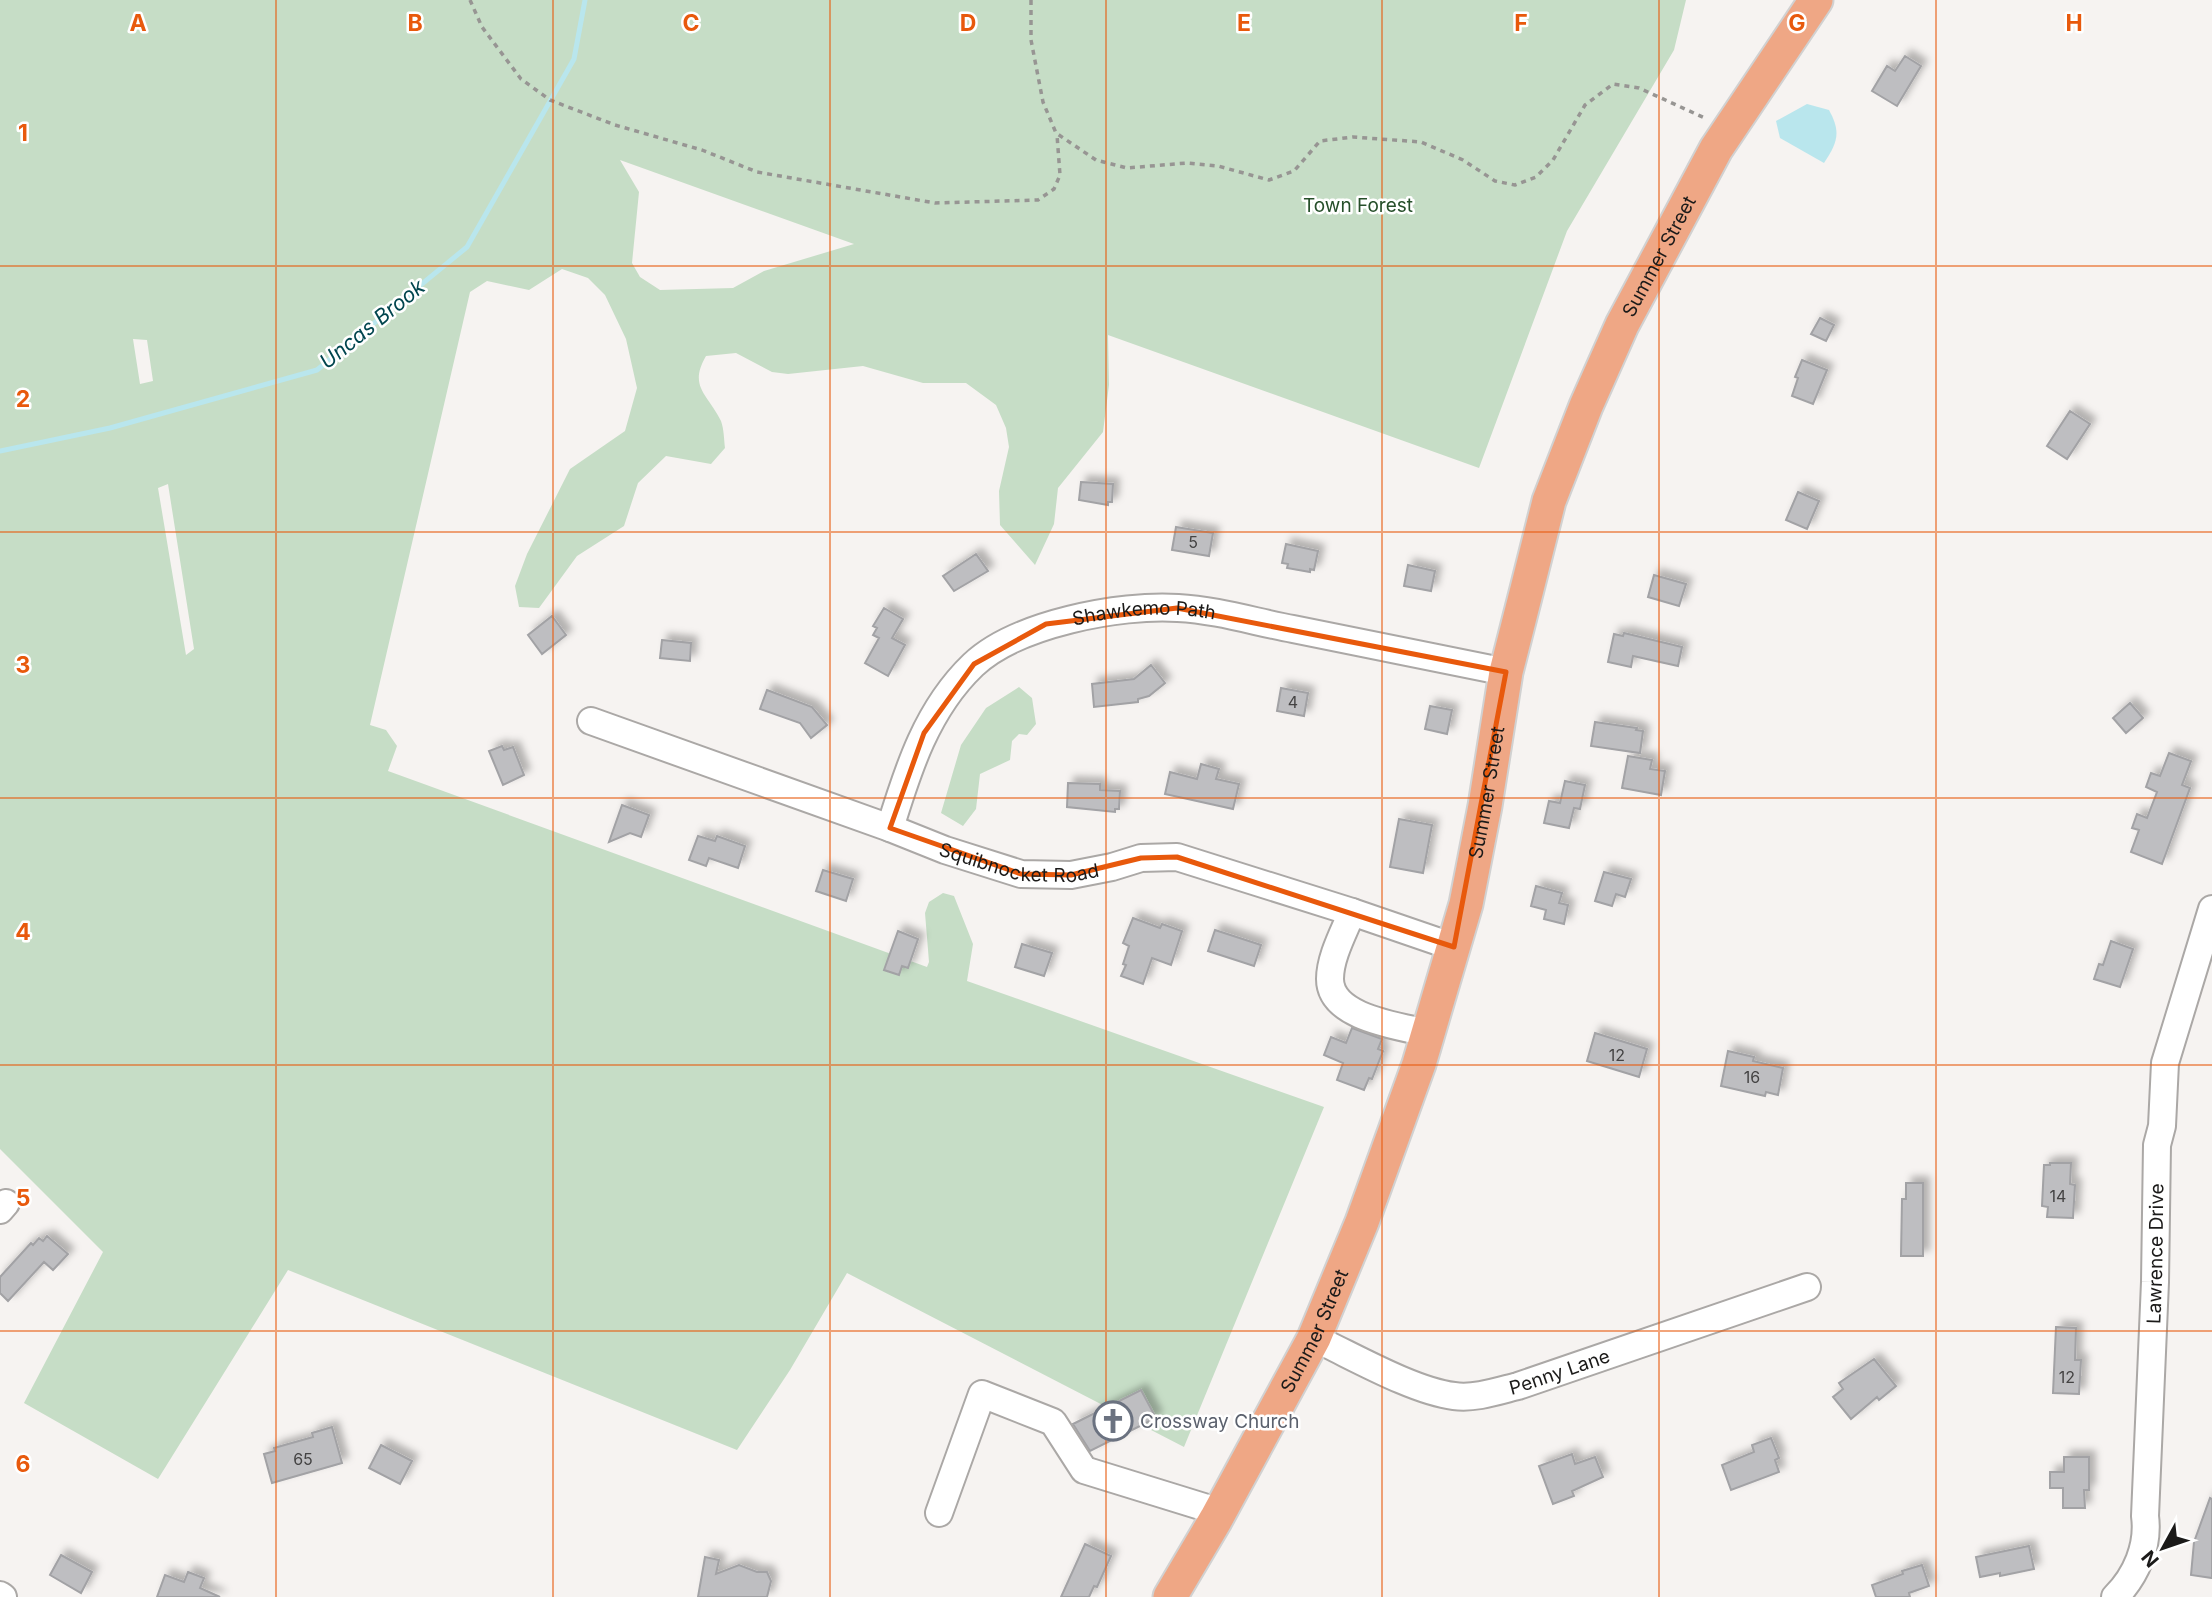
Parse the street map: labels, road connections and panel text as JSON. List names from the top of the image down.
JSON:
{
  "streets": {
    "main road": ["Summer Street"],
    "street": [
      "Shawkemo Path",
      "Squibnocket Road",
      "Lawrence Drive",
      "Penny Lane"
    ]
  },
  "crossings": [
    ["Summer Street", "Shawkemo Path"],
    ["Summer Street", "Squibnocket Road"],
    ["Summer Street", "Penny Lane"],
    ["Shawkemo Path", "Squibnocket Road"]
  ],
  "water": ["Uncas Brook"],
  "parks": ["Town Forest"],
  "places": {
    "church": ["Crossway Church"]
  },
  "house_numbers": [
    "5",
    "4",
    "12",
    "16",
    "14",
    "12",
    "65"
  ],
  "north": "bottom left",
  "grid": {
    "columns": [
      "A",
      "B",
      "C",
      "D",
      "E",
      "F",
      "G",
      "H"
    ],
    "rows": [
      "1",
      "2",
      "3",
      "4",
      "5",
      "6"
    ]
  }
}
